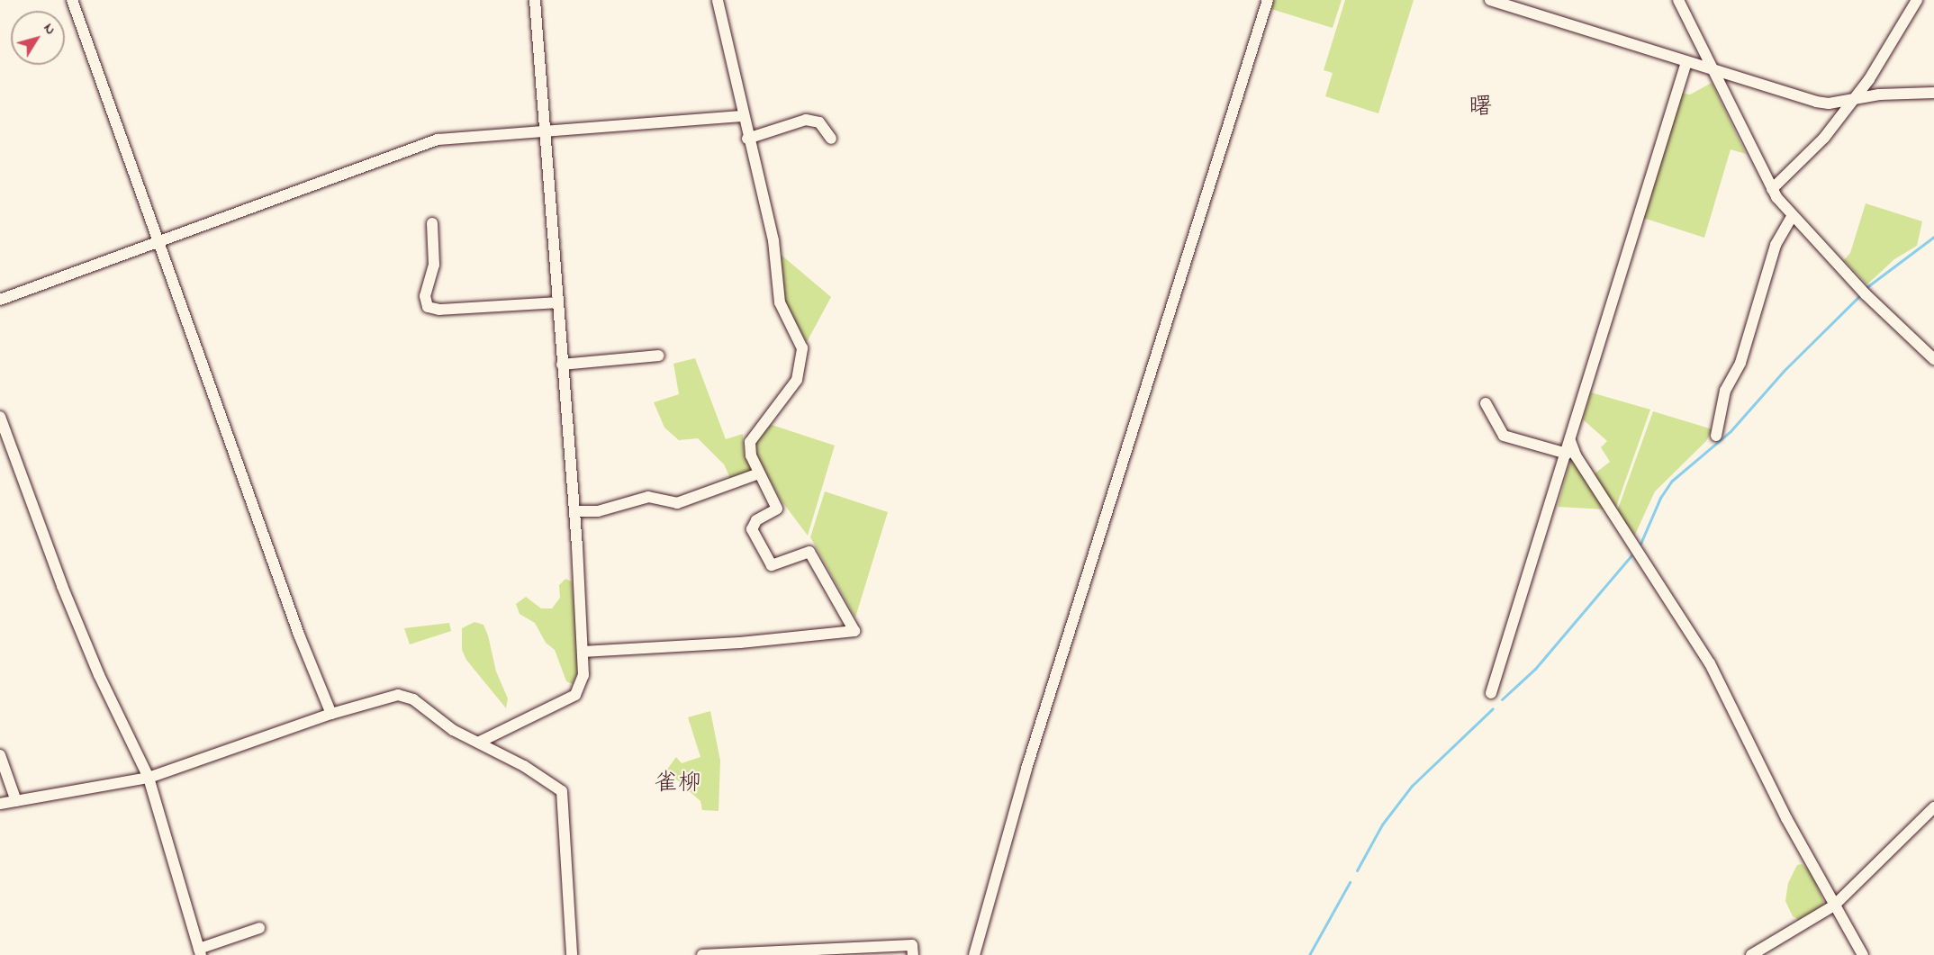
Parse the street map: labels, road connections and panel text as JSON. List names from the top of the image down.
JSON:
{
  "districts": ["曙", "雀柳"],
  "north": "top right"
}
